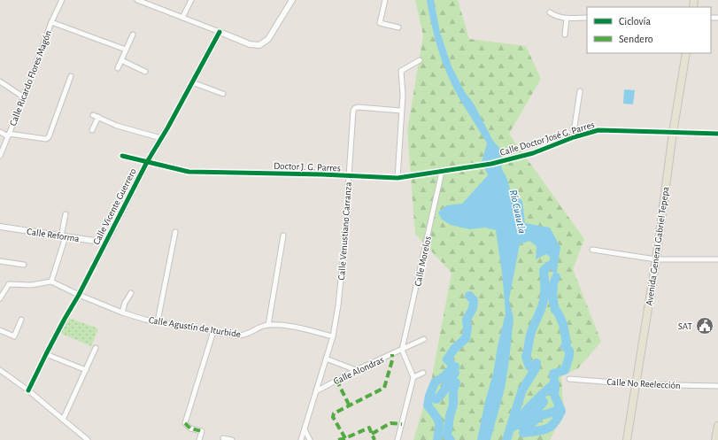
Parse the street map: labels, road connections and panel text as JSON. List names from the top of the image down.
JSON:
{
  "streets": {
    "main road": ["Avenida General Gabriel Tepepa"],
    "street": [
      "Calle Ricardo Flores Magón",
      "Calle Doctor José G. Parres",
      "Doctor J. G. Parres",
      "Calle Vicente Guerrero",
      "Calle Venustiano Carranza",
      "Calle Reforma",
      "Calle Morelos",
      "Calle Agustín de Iturbide",
      "Calle Alondras",
      "Calle No Reelección"
    ]
  },
  "crossings": [
    ["Calle Doctor José G. Parres", "Doctor J. G. Parres"],
    ["Calle Doctor José G. Parres", "Avenida General Gabriel Tepepa"],
    ["Doctor J. G. Parres", "Calle Vicente Guerrero"],
    ["Doctor J. G. Parres", "Calle Venustiano Carranza"],
    ["Doctor J. G. Parres", "Calle Morelos"],
    ["Calle Vicente Guerrero", "Calle Reforma"],
    ["Calle Vicente Guerrero", "Calle Agustín de Iturbide"],
    ["Calle Venustiano Carranza", "Calle Agustín de Iturbide"],
    ["Calle Venustiano Carranza", "Calle Alondras"],
    ["Avenida General Gabriel Tepepa", "Calle No Reelección"],
    ["Calle Morelos", "Calle Alondras"],
    ["Calle Agustín de Iturbide", "Calle Alondras"]
  ],
  "water": ["Río Cuautla"],
  "places": {
    "public building": ["SAT"]
  },
  "legend": ["Ciclovía", "Sendero"]
}
